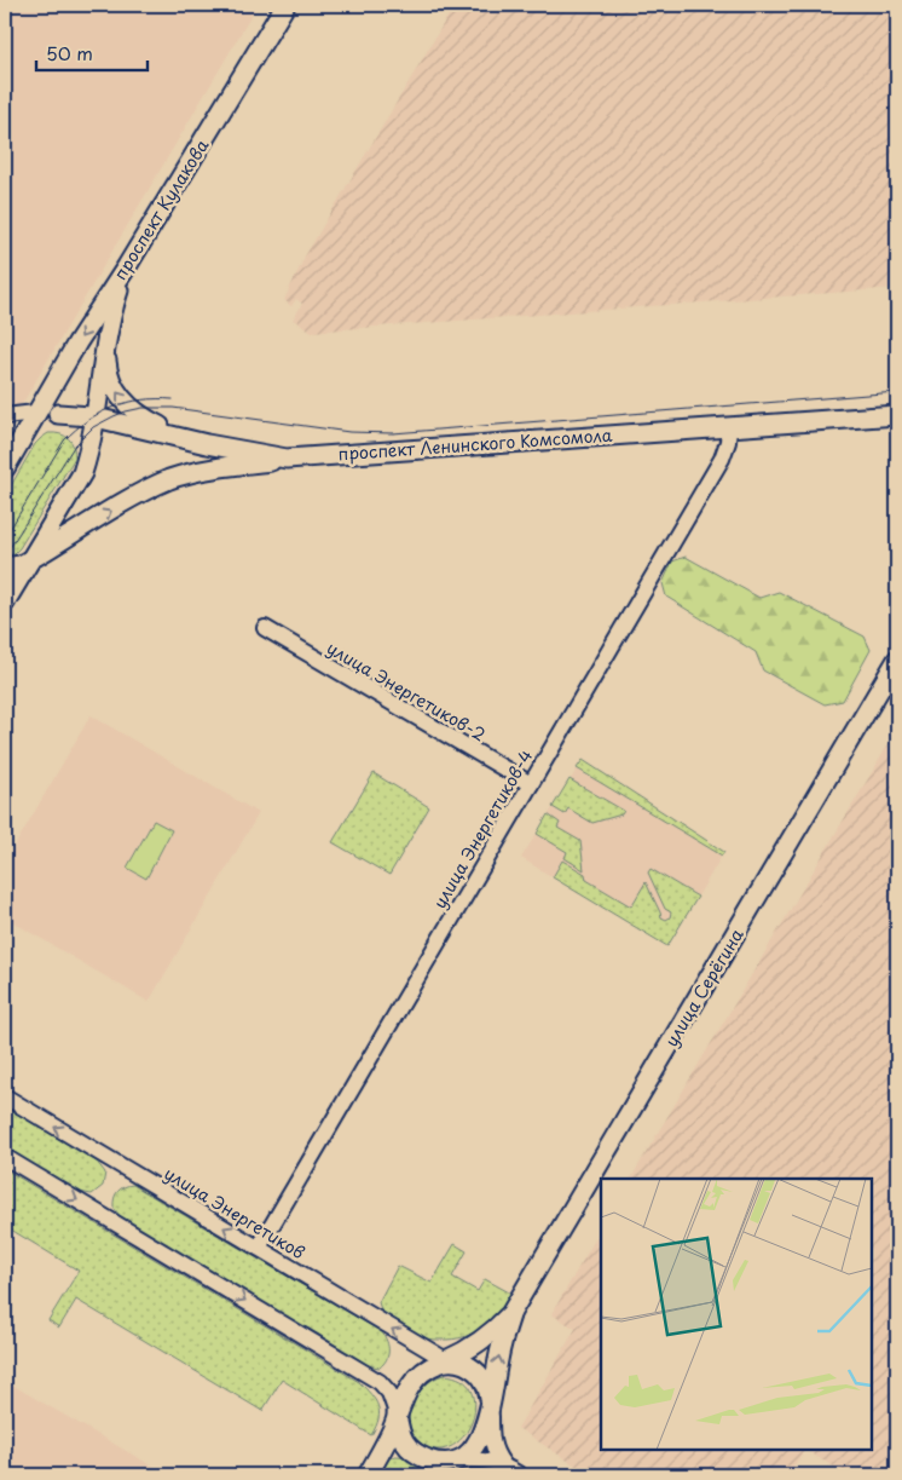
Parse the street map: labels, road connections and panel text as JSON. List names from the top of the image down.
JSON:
{
  "streets": {
    "main road": ["проспект Кулакова", "проспект Ленинского Комсомола", "улица Серёгина"],
    "street": ["улица Энергетиков-2", "улица Энергетиков-4", "улица Энергетиков"]
  },
  "crossings": [
    ["проспект Кулакова", "проспект Ленинского Комсомола"],
    ["проспект Ленинского Комсомола", "улица Энергетиков-4"],
    ["улица Энергетиков-2", "улица Энергетиков-4"],
    ["улица Энергетиков-4", "улица Энергетиков"]
  ],
  "scale_bar": "50 m"
}
